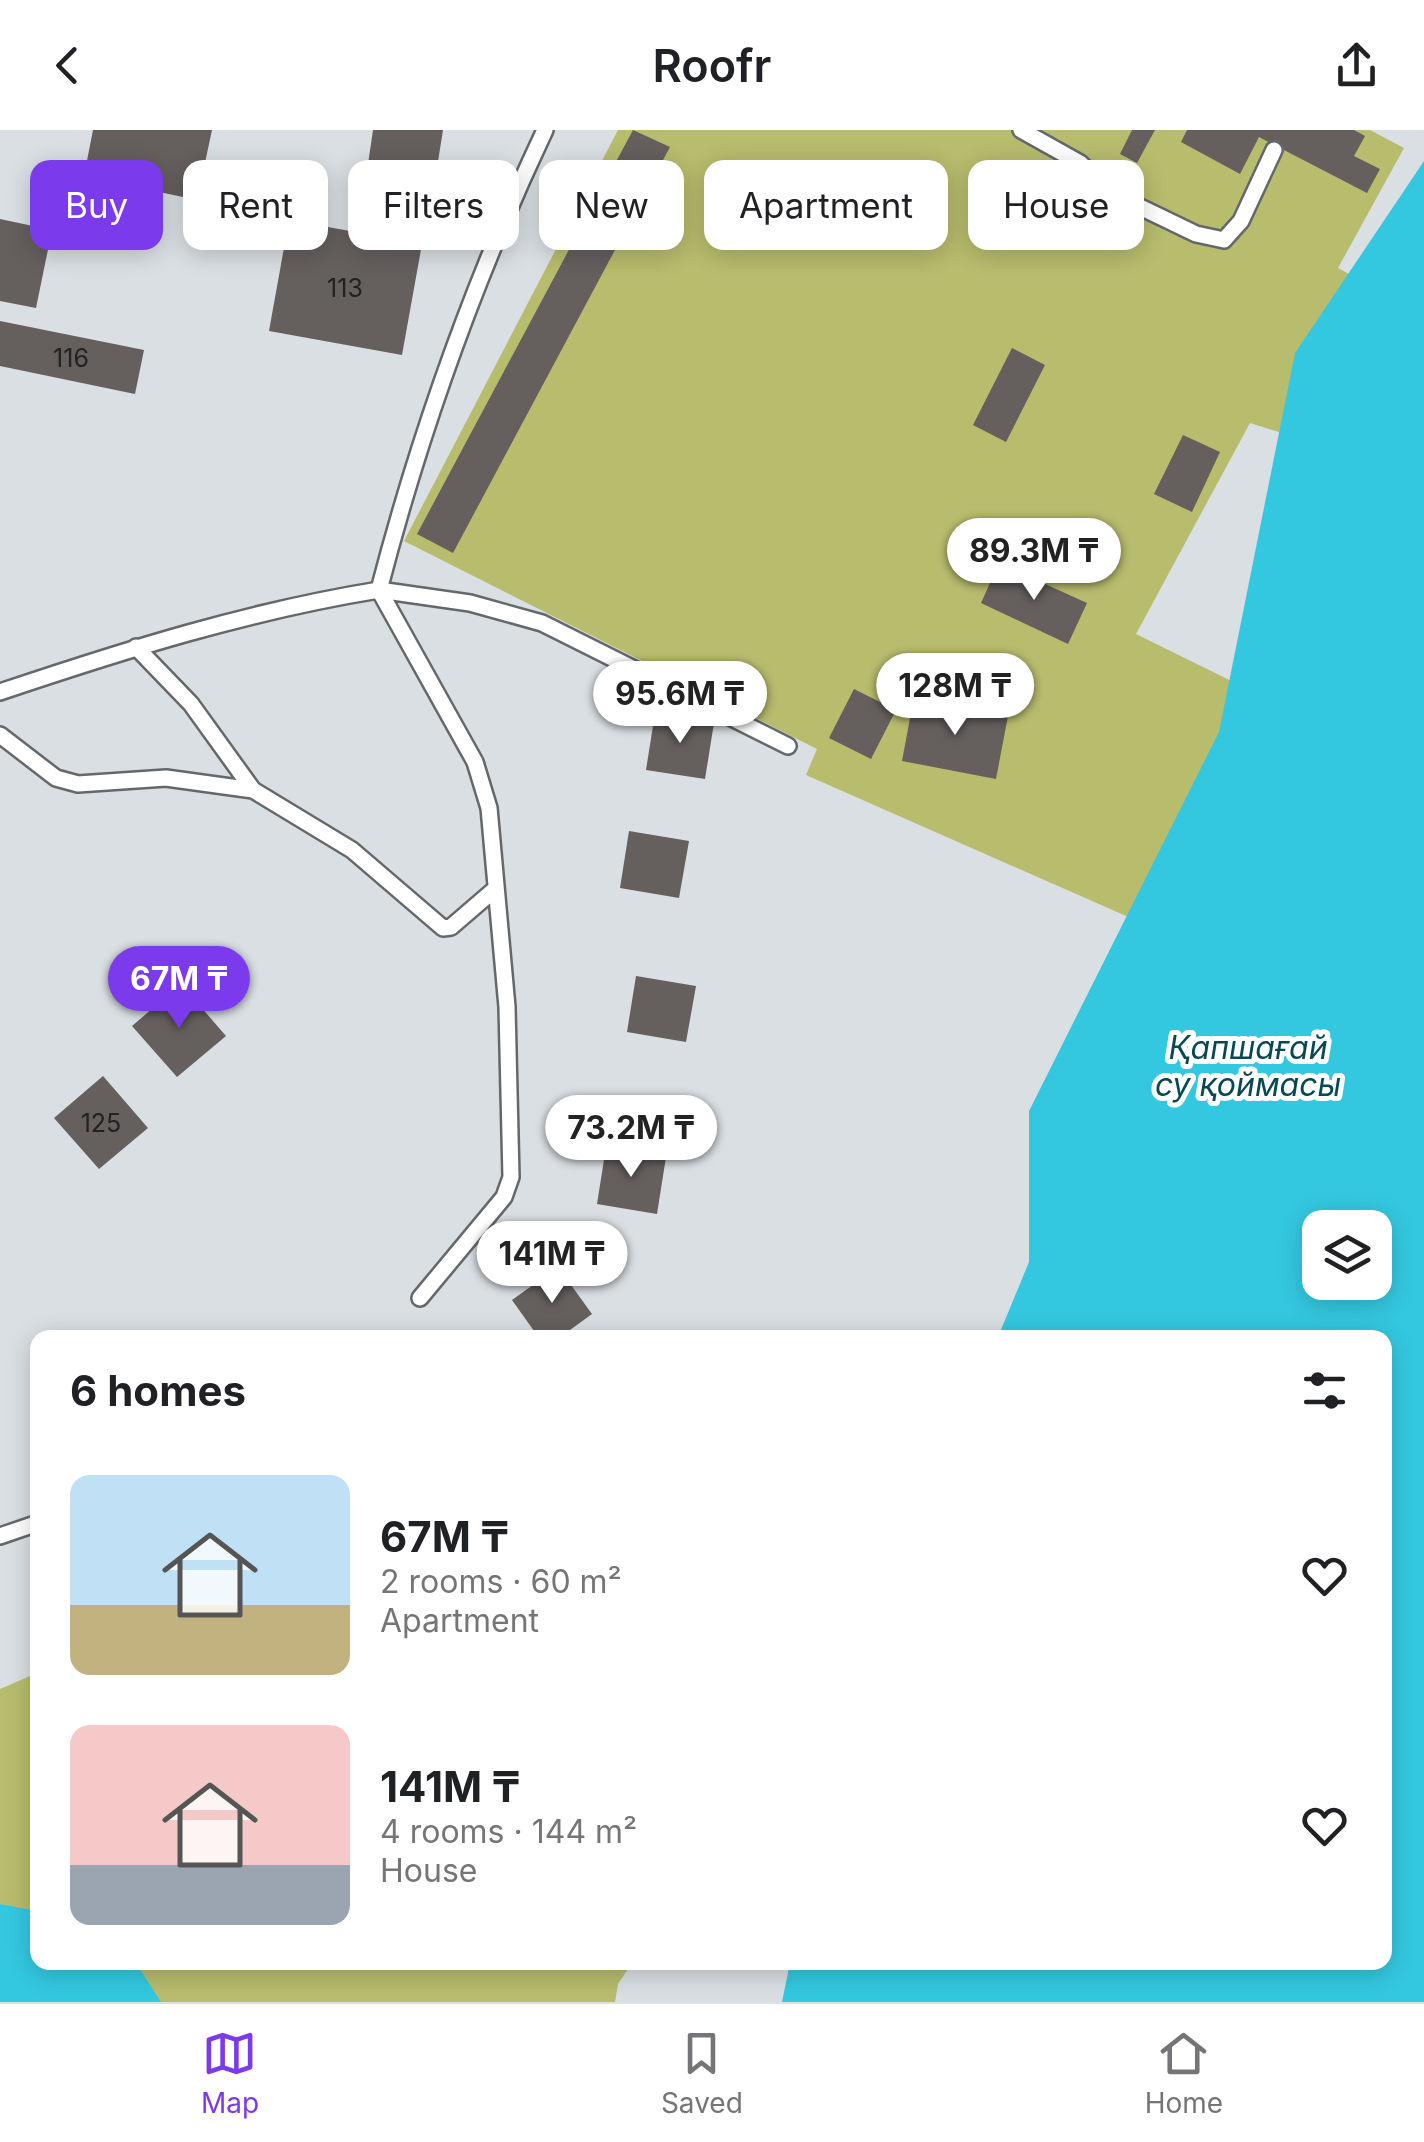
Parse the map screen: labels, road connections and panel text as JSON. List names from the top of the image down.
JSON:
{
  "water": ["Қапшағай су қоймасы"],
  "house_numbers": ["113", "116", "125"],
  "page": {
    "header": "Roofr",
    "chip": [
      "Buy",
      "Rent",
      "Filters",
      "New",
      "Apartment",
      "House"
    ],
    "price": [
      "89.3M ₸",
      "128M ₸",
      "95.6M ₸",
      "67M ₸",
      "73.2M ₸",
      "141M ₸"
    ],
    "heading": "6 homes",
    "list": [
      {
        "name": "67M ₸",
        "note": "2 rooms · 60 m² · Apartment"
      },
      {
        "name": "141M ₸",
        "note": "4 rooms · 144 m² · House"
      }
    ],
    "tabs": ["Map", "Saved", "Home"]
  }
}
